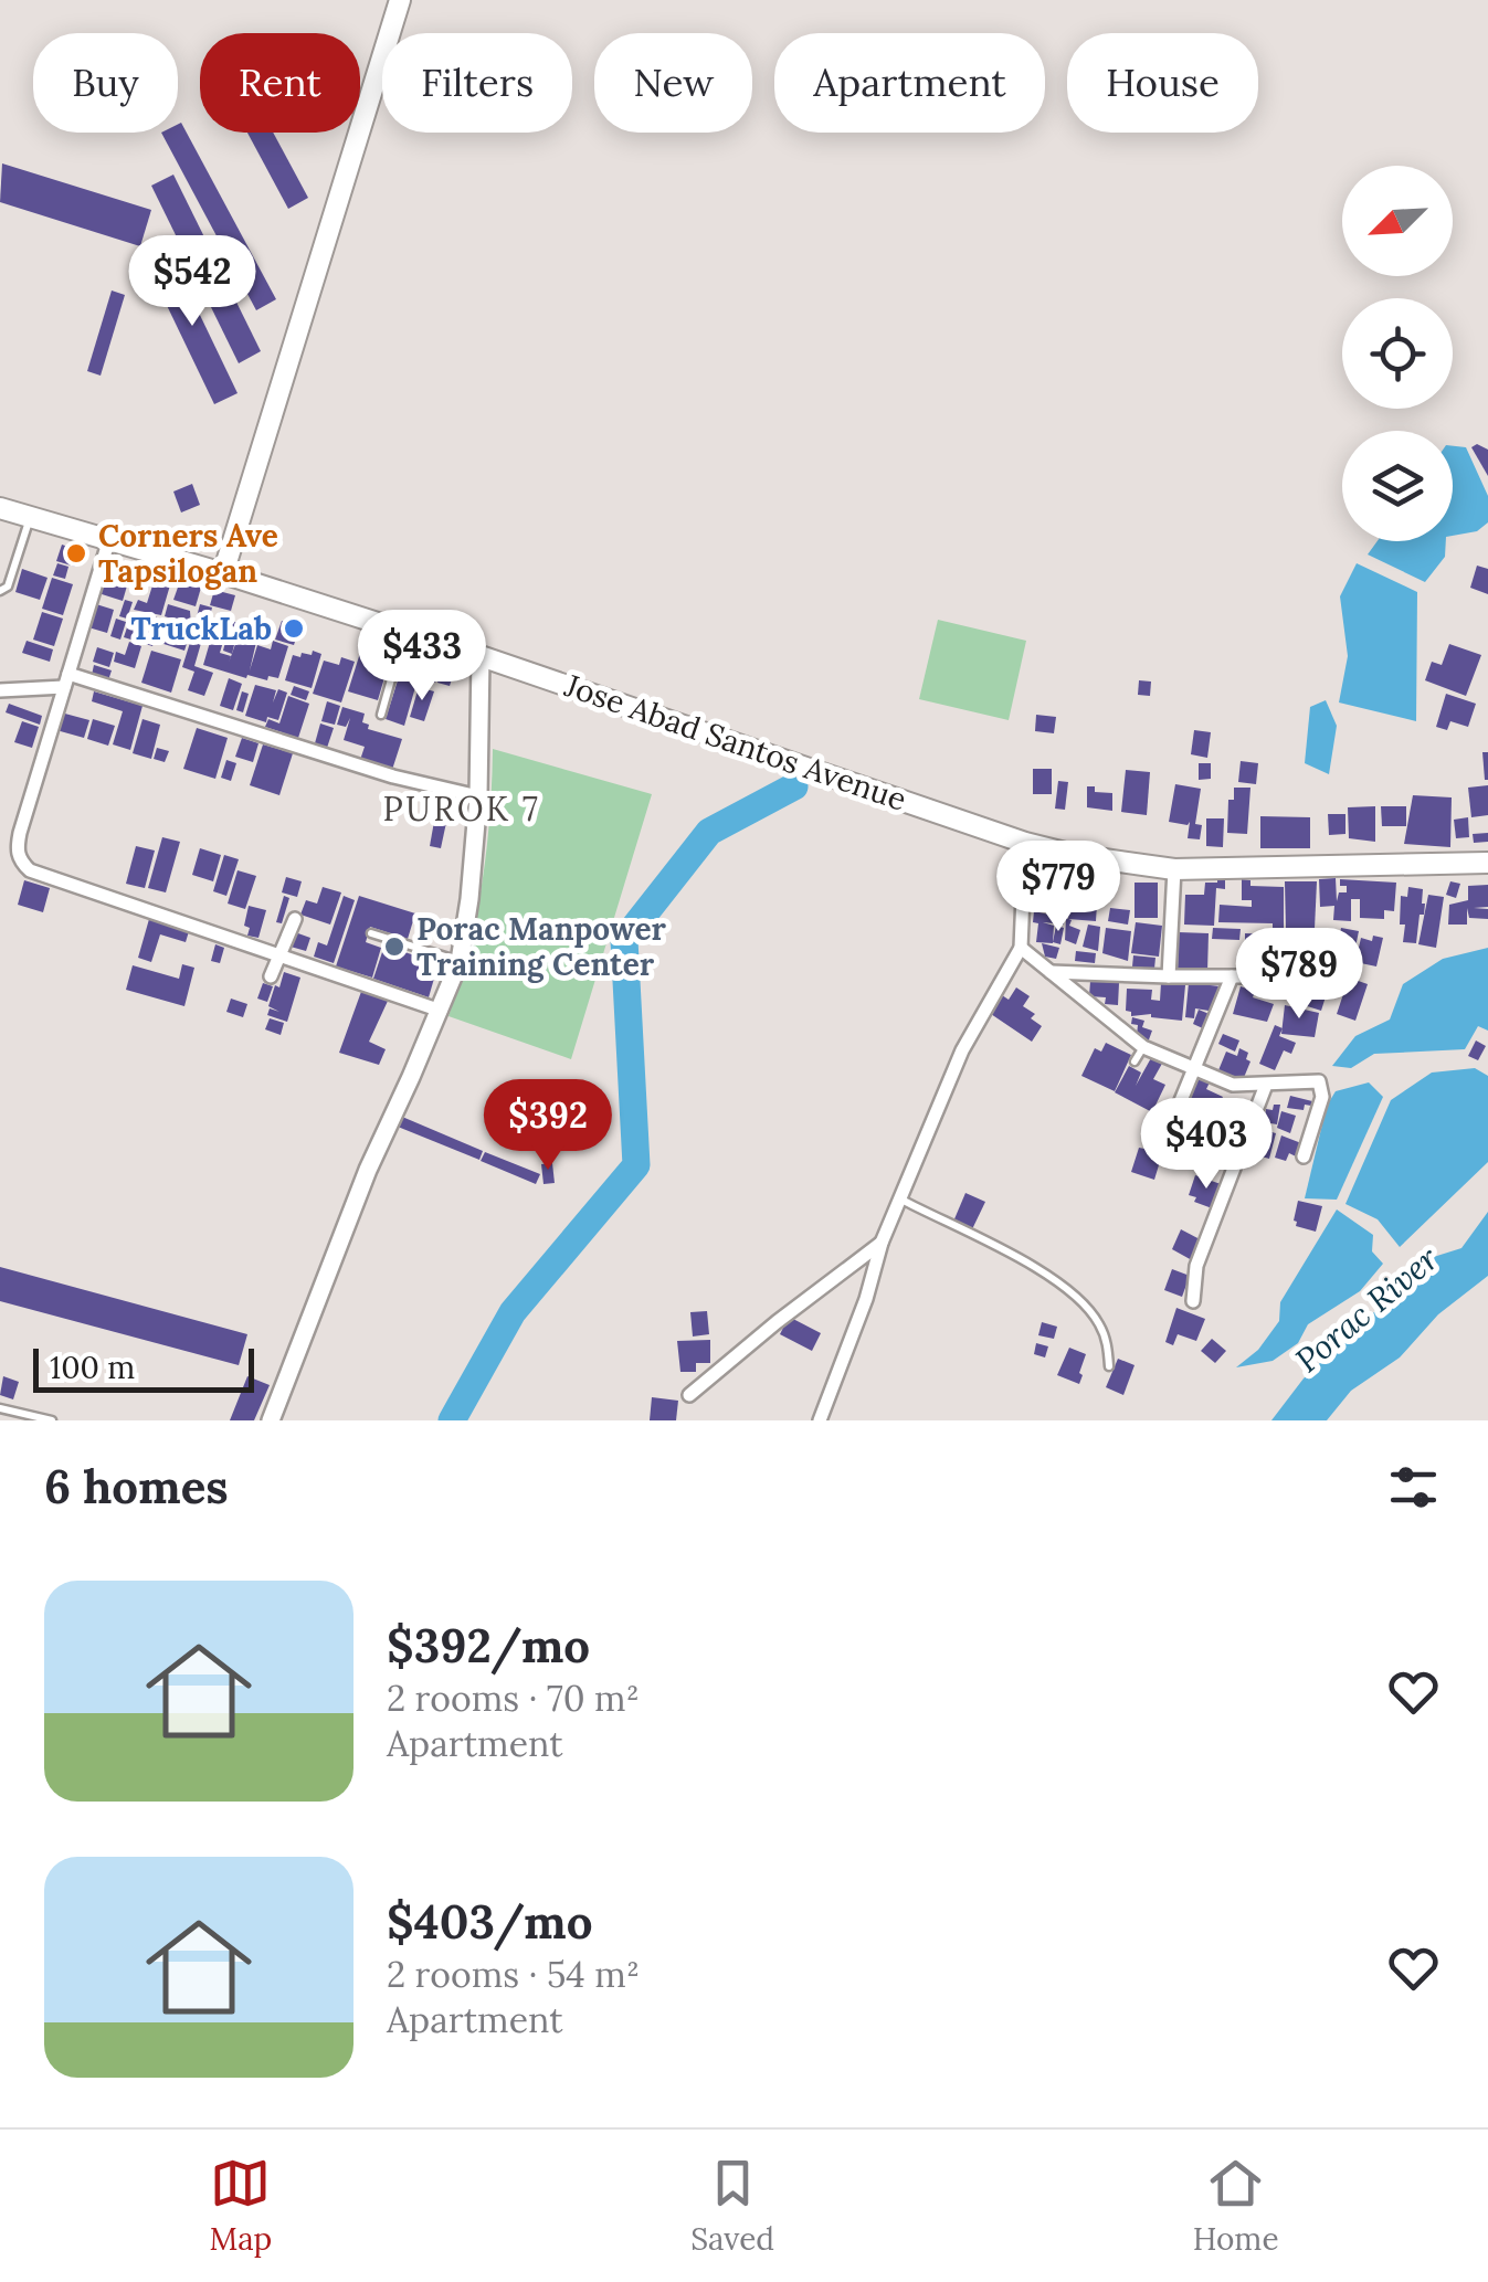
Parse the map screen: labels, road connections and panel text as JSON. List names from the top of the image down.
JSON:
{
  "streets": {
    "main road": ["Jose Abad Santos Avenue"]
  },
  "districts": ["PUROK 7"],
  "water": ["Porac River"],
  "places": ["Corners Ave Tapsilogan", "TruckLab", "Porac Manpower Training Center"],
  "scale_bar": "100 m",
  "north": "bottom left",
  "page": {
    "chip": [
      "Buy",
      "Rent",
      "Filters",
      "New",
      "Apartment",
      "House"
    ],
    "price": [
      "$542",
      "$433",
      "$779",
      "$789",
      "$392",
      "$403"
    ],
    "scale": "100 m",
    "heading": "6 homes",
    "list": [
      {
        "name": "$392/mo",
        "note": "2 rooms · 70 m² · Apartment"
      },
      {
        "name": "$403/mo",
        "note": "2 rooms · 54 m² · Apartment"
      }
    ],
    "tabs": ["Map", "Saved", "Home"]
  }
}
